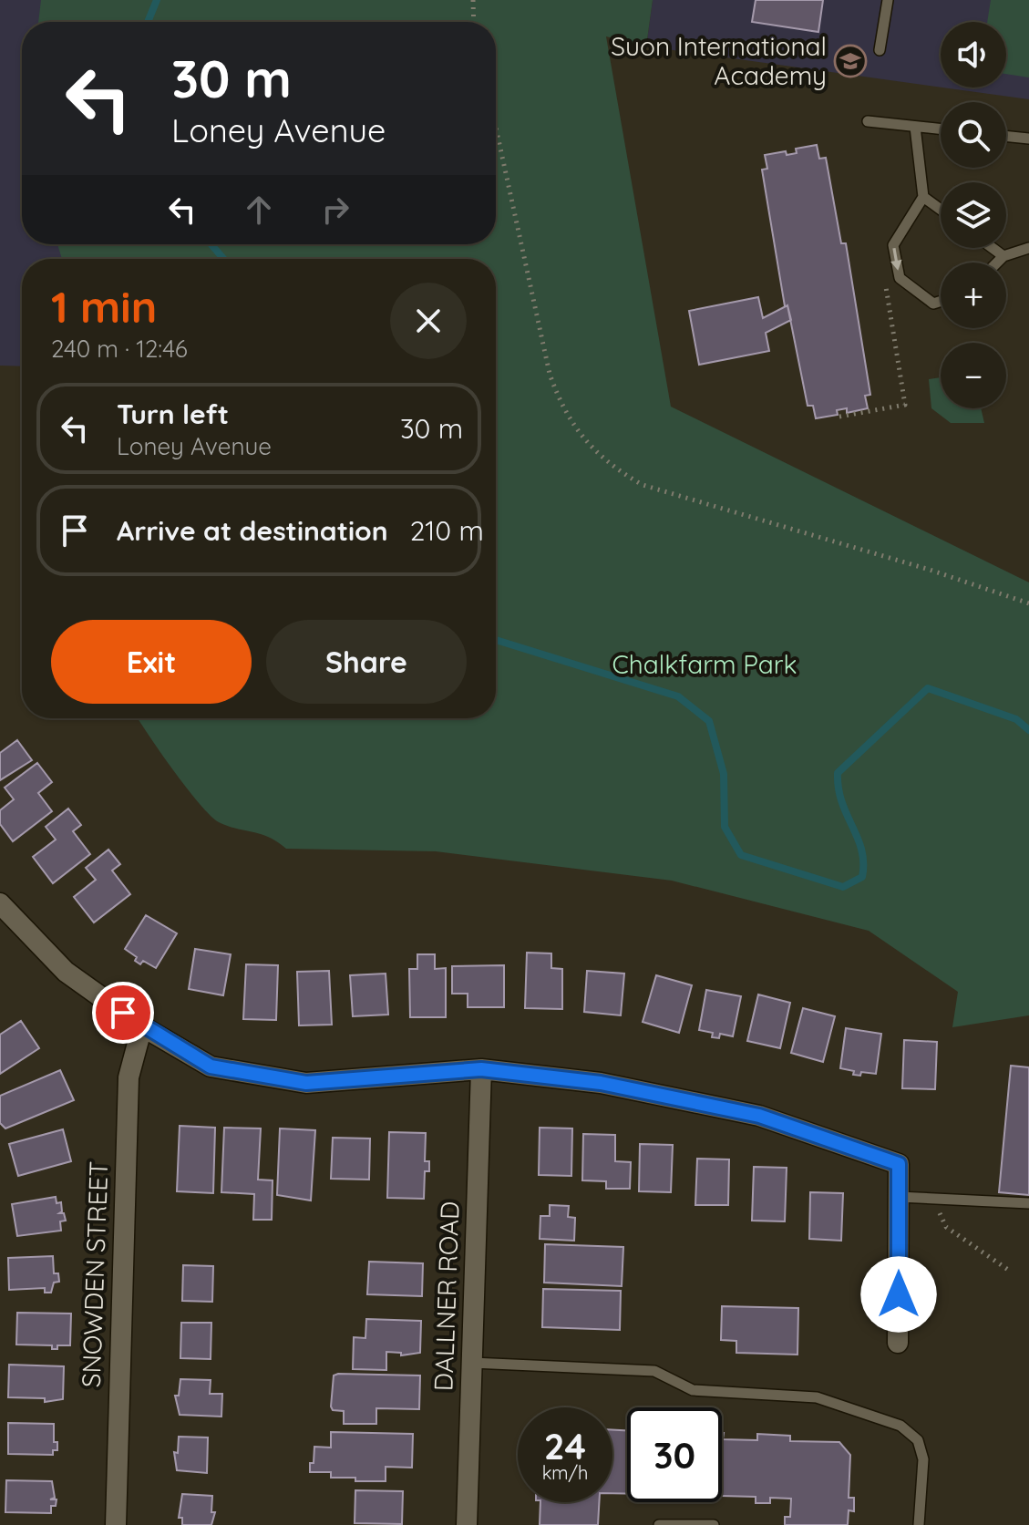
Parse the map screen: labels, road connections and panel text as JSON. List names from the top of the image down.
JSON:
{
  "streets": {
    "street": ["SNOWDEN STREET", "DALLNER ROAD"]
  },
  "parks": ["Chalkfarm Park"],
  "places": {
    "school or university": ["Suon International Academy"]
  },
  "page": {
    "map_buttons": ["+", "−"],
    "turn": ["30 m", "Loney Avenue"],
    "heading": ["1 min", "240 m · 12:46"],
    "list": [
      {
        "name": "Turn left",
        "note": "Loney Avenue",
        "value": "30 m"
      },
      {
        "name": "Arrive at destination",
        "value": "210 m"
      }
    ],
    "buttons": ["Exit", "Share"],
    "speed": "24 km/h",
    "limit": "30"
  }
}
